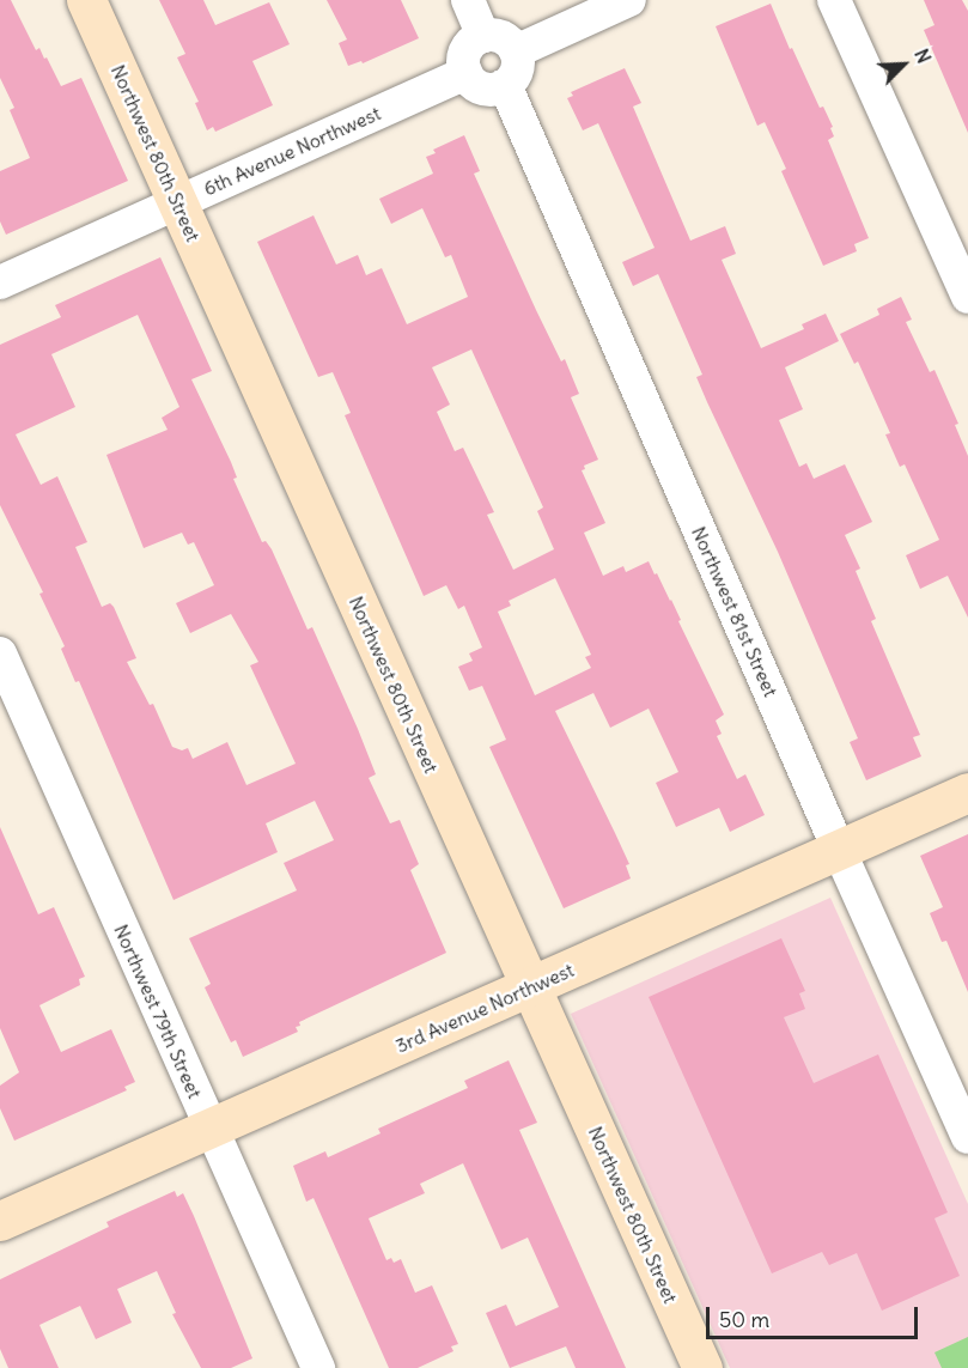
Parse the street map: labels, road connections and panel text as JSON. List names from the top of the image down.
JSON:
{
  "streets": {
    "street": [
      "6th Avenue Northwest",
      "Northwest 80th Street",
      "Northwest 81st Street",
      "3rd Avenue Northwest",
      "Northwest 79th Street"
    ]
  },
  "crossings": [
    ["6th Avenue Northwest", "Northwest 80th Street"],
    ["6th Avenue Northwest", "Northwest 81st Street"],
    ["Northwest 80th Street", "3rd Avenue Northwest"],
    ["Northwest 81st Street", "3rd Avenue Northwest"],
    ["3rd Avenue Northwest", "Northwest 79th Street"]
  ],
  "scale_bar": "50 m",
  "north": "top right"
}
